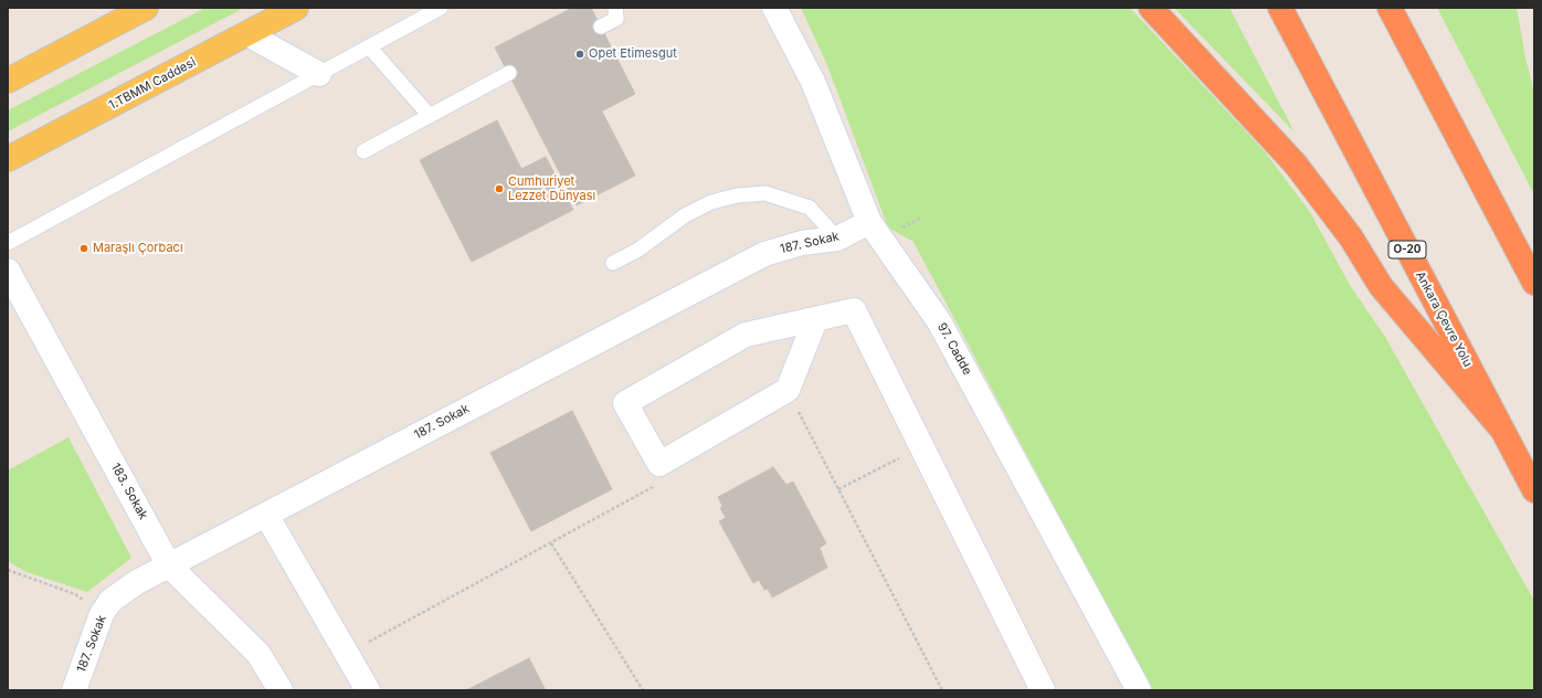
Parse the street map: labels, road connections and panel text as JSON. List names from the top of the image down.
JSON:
{
  "streets": {
    "highway": ["O-20", "Ankara Çevre Yolu"],
    "main road": ["1.TBMM Caddesi"],
    "street": ["187. Sokak", "97. Cadde", "183. Sokak"]
  },
  "crossings": [
    ["187. Sokak", "97. Cadde"],
    ["187. Sokak", "183. Sokak"]
  ],
  "places": ["Opet Etimesgut", "Cumhuriyet Lezzet Dünyası", "Maraşlı Çorbacı"]
}
